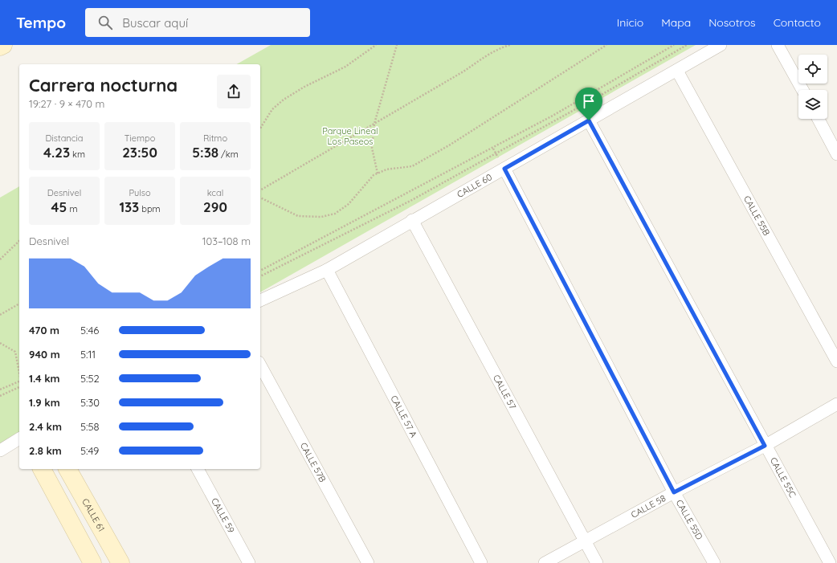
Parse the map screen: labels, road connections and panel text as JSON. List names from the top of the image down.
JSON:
{
  "streets": {
    "street": [
      "CALLE 60",
      "CALLE 55B",
      "CALLE 57",
      "CALLE 57 A",
      "CALLE 57B",
      "CALLE 55C",
      "CALLE 58",
      "CALLE 61",
      "CALLE 59",
      "CALLE 55D"
    ]
  },
  "crossings": [
    ["CALLE 60", "CALLE 55B"],
    ["CALLE 60", "CALLE 57"],
    ["CALLE 60", "CALLE 57 A"],
    ["CALLE 60", "CALLE 55C"],
    ["CALLE 60", "CALLE 55D"],
    ["CALLE 57", "CALLE 58"],
    ["CALLE 55C", "CALLE 58"],
    ["CALLE 58", "CALLE 55D"]
  ],
  "parks": ["Parque Lineal Los Paseos"],
  "page": {
    "header": "Tempo",
    "search": "Buscar aquí",
    "nav": [
      "Inicio",
      "Mapa",
      "Nosotros",
      "Contacto"
    ],
    "heading": ["Carrera nocturna", "19:27 · 9 × 470 m"],
    "stats": [
      ["Distancia", "4.23 km"],
      ["Tiempo", "23:50"],
      ["Ritmo", "5:38 /km"],
      ["Desnivel", "45 m"],
      ["Pulso", "133 bpm"],
      ["kcal", "290"]
    ],
    "chart": ["Desnivel", "103–108 m"],
    "list": [
      {
        "name": "470 m",
        "note": "5:46"
      },
      {
        "name": "940 m",
        "note": "5:11"
      },
      {
        "name": "1.4 km",
        "note": "5:52"
      },
      {
        "name": "1.9 km",
        "note": "5:30"
      },
      {
        "name": "2.4 km",
        "note": "5:58"
      },
      {
        "name": "2.8 km",
        "note": "5:49"
      }
    ]
  }
}
